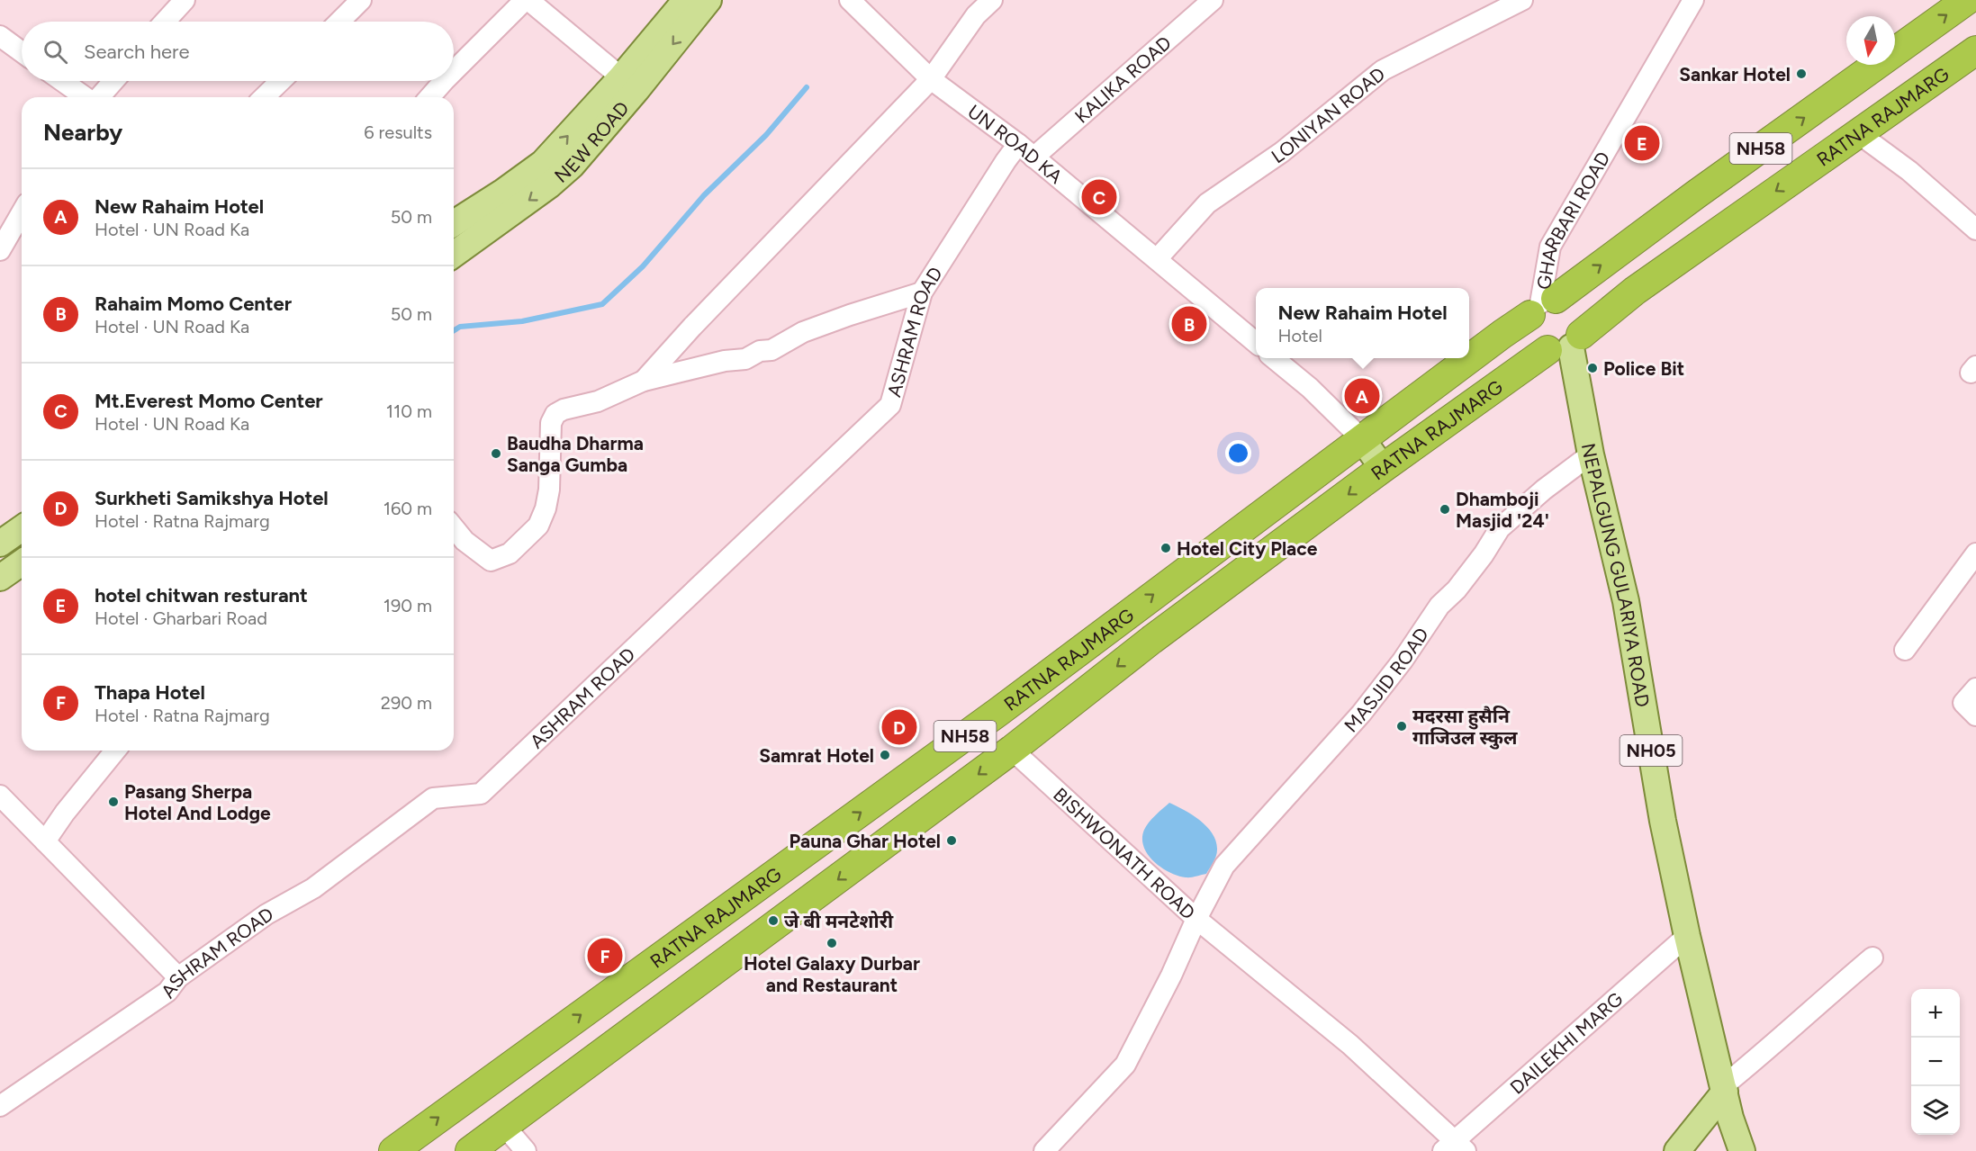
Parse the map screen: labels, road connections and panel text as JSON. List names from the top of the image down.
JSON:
{
  "streets": {
    "highway": ["RATNA RAJMARG", "NH58"],
    "main road": ["NEW ROAD", "NEPALGUNG GULARIYA ROAD", "NH05"],
    "street": [
      "KALIKA ROAD",
      "LONIYAN ROAD",
      "UN ROAD KA",
      "GHARBARI ROAD",
      "ASHRAM ROAD",
      "MASJID ROAD",
      "BISHWONATH ROAD",
      "DAILEKHI MARG"
    ]
  },
  "crossings": [
    ["KALIKA ROAD", "UN ROAD KA"],
    ["KALIKA ROAD", "ASHRAM ROAD"],
    ["LONIYAN ROAD", "UN ROAD KA"],
    ["RATNA RAJMARG", "GHARBARI ROAD"],
    ["RATNA RAJMARG", "NEPALGUNG GULARIYA ROAD"],
    ["RATNA RAJMARG", "BISHWONATH ROAD"],
    ["UN ROAD KA", "ASHRAM ROAD"],
    ["GHARBARI ROAD", "NEPALGUNG GULARIYA ROAD"],
    ["NEPALGUNG GULARIYA ROAD", "MASJID ROAD"],
    ["NEPALGUNG GULARIYA ROAD", "DAILEKHI MARG"],
    ["MASJID ROAD", "BISHWONATH ROAD"]
  ],
  "places": [
    "Sankar Hotel",
    "Police Bit",
    "Baudha Dharma Sanga Gumba",
    "Dhamboji Masjid '24'",
    "Hotel City Place",
    "मदरसा हुसैनि गाजिउल स्कुल",
    "Samrat Hotel",
    "Pasang Sherpa Hotel And Lodge",
    "Pauna Ghar Hotel",
    "जे बी मनटेशोरी",
    "Hotel Galaxy Durbar and Restaurant"
  ],
  "north": "bottom",
  "page": {
    "search": "Search here",
    "heading": ["Nearby", "6 results"],
    "pins": [
      "E",
      "C",
      "B",
      "A",
      "D",
      "F"
    ],
    "list": [
      {
        "mark": "A",
        "name": "New Rahaim Hotel",
        "note": "Hotel · UN Road Ka",
        "value": "50 m"
      },
      {
        "mark": "B",
        "name": "Rahaim Momo Center",
        "note": "Hotel · UN Road Ka",
        "value": "50 m"
      },
      {
        "mark": "C",
        "name": "Mt.Everest Momo Center",
        "note": "Hotel · UN Road Ka",
        "value": "110 m"
      },
      {
        "mark": "D",
        "name": "Surkheti Samikshya Hotel",
        "note": "Hotel · Ratna Rajmarg",
        "value": "160 m"
      },
      {
        "mark": "E",
        "name": "hotel chitwan resturant",
        "note": "Hotel · Gharbari Road",
        "value": "190 m"
      },
      {
        "mark": "F",
        "name": "Thapa Hotel",
        "note": "Hotel · Ratna Rajmarg",
        "value": "290 m"
      }
    ],
    "popup": ["New Rahaim Hotel", "Hotel"],
    "map_buttons": ["+", "−"]
  }
}
